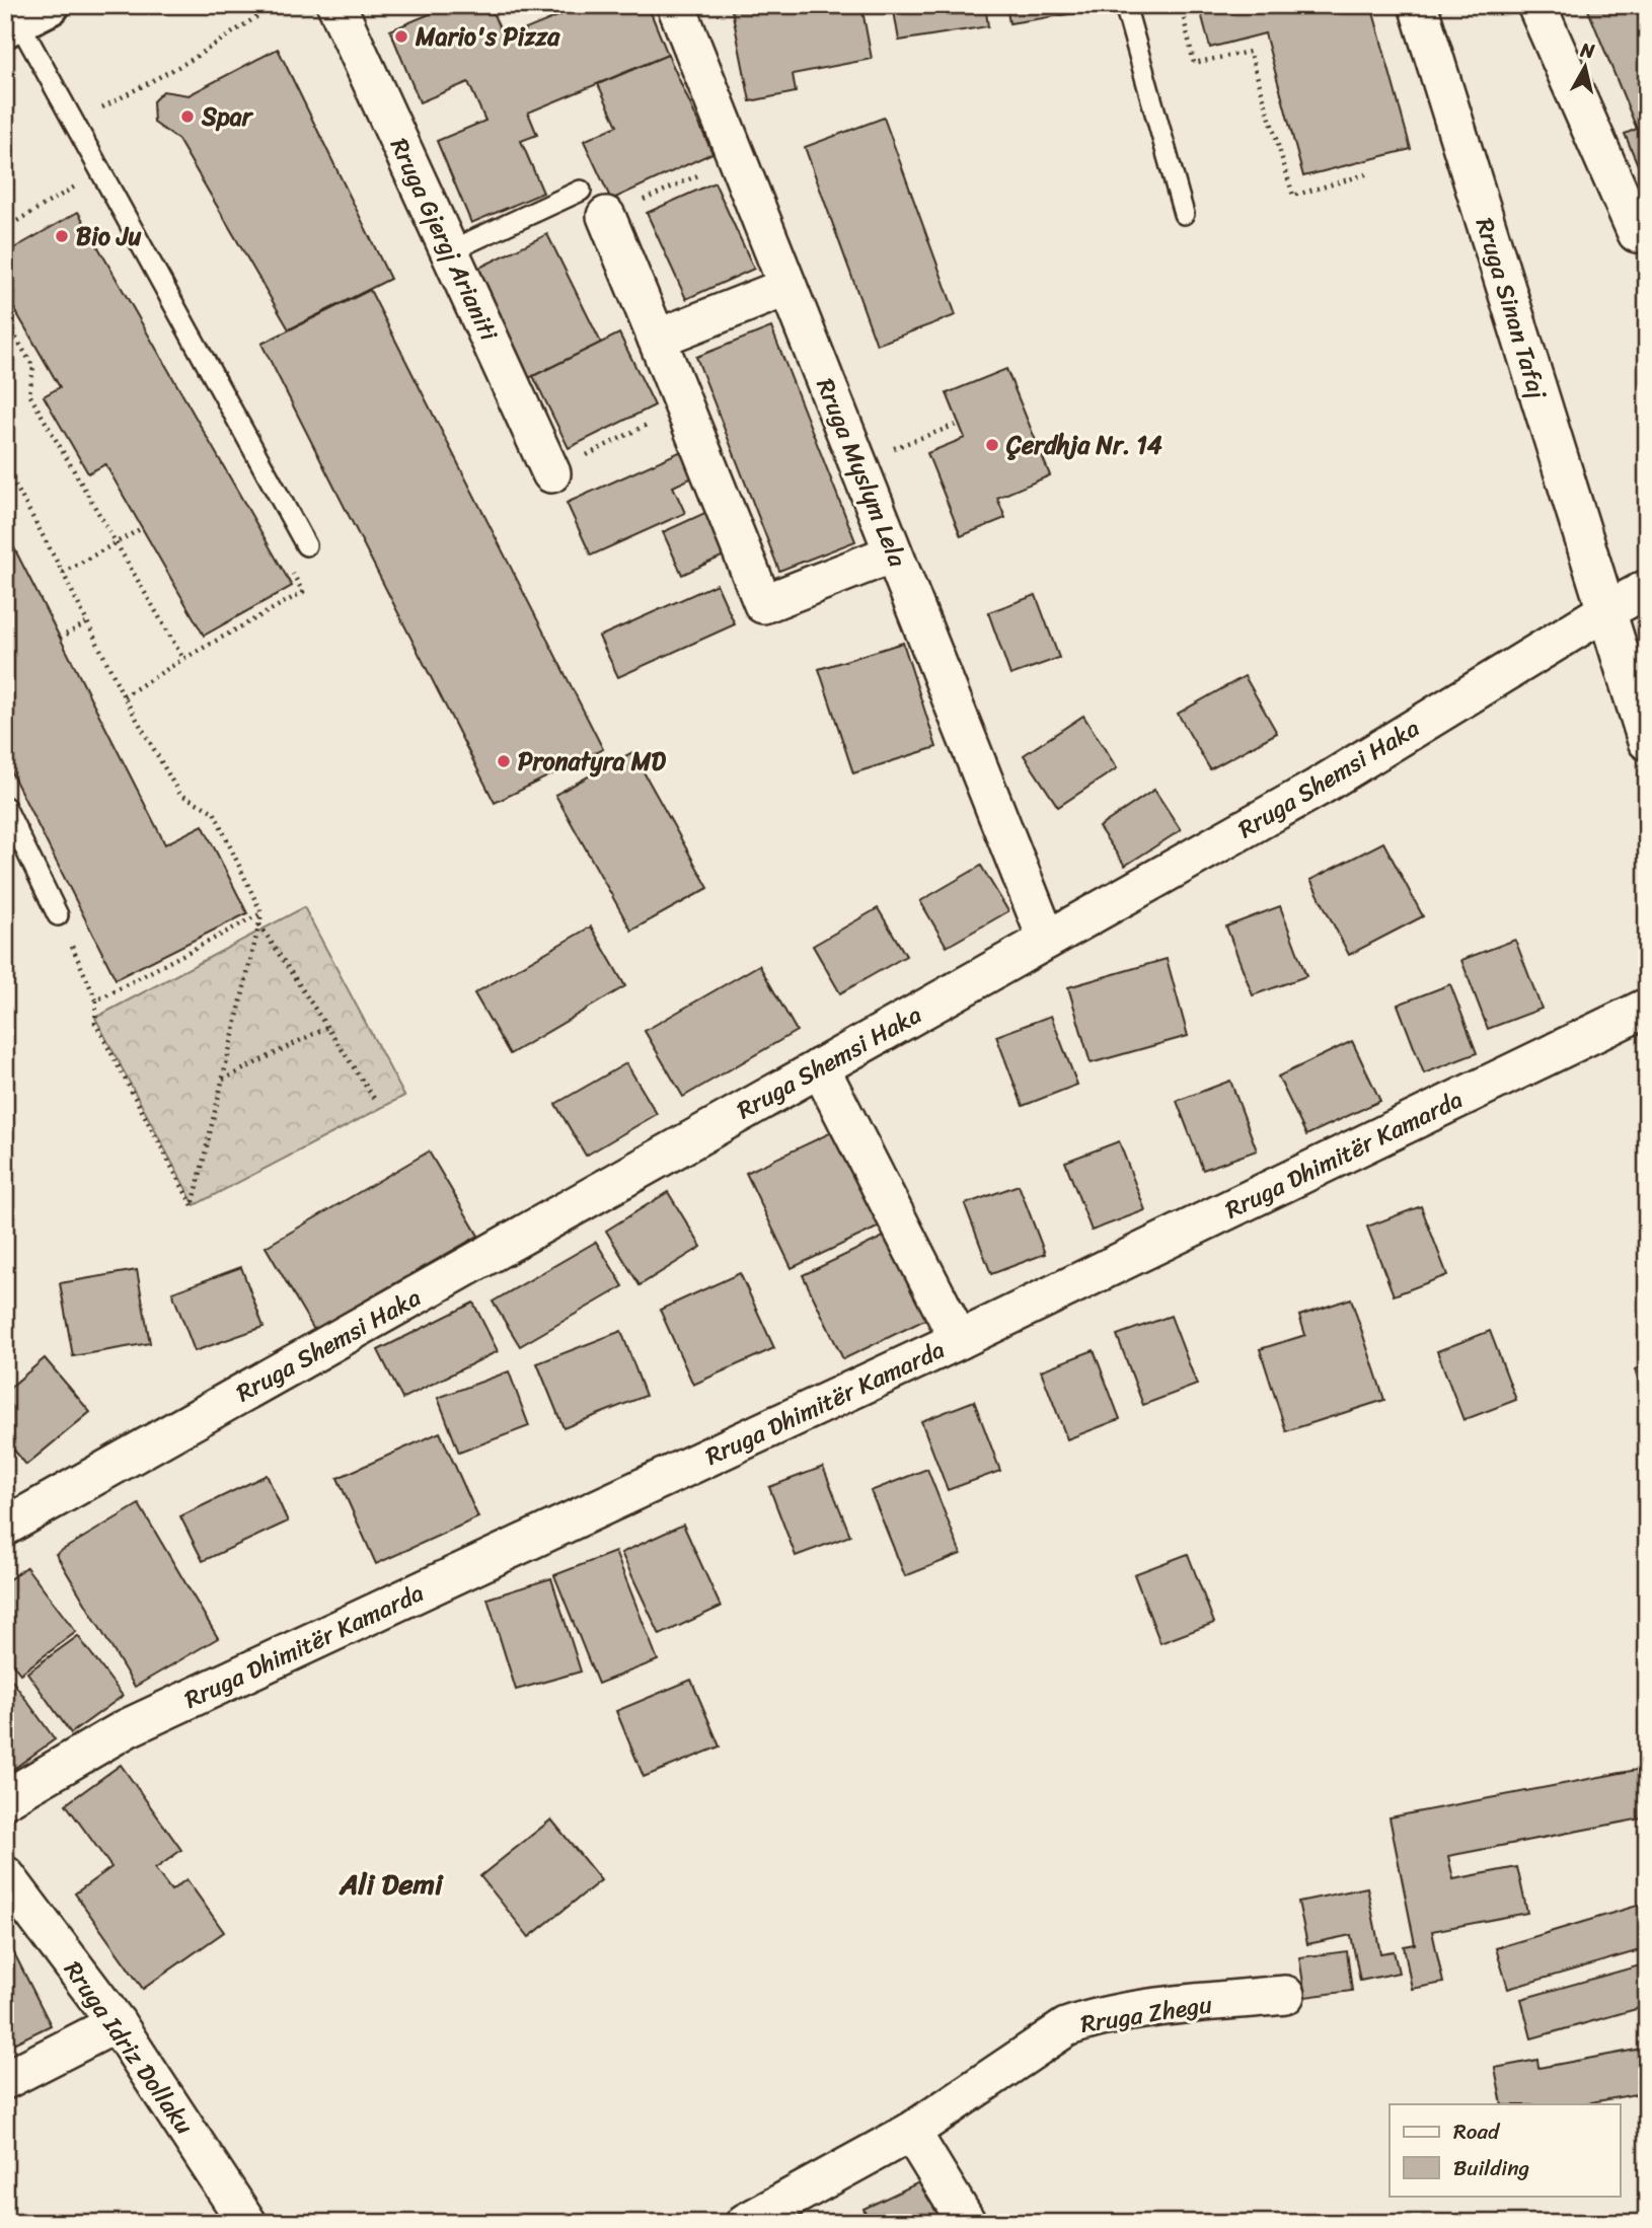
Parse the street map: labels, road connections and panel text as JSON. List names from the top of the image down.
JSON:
{
  "streets": {
    "street": [
      "Rruga Gjergj Arianiti",
      "Rruga Sinan Tafaj",
      "Rruga Myslym Lela",
      "Rruga Shemsi Haka",
      "Rruga Dhimitër Kamarda",
      "Rruga Zhegu",
      "Rruga Idriz Dollaku"
    ]
  },
  "crossings": [
    ["Rruga Sinan Tafaj", "Rruga Shemsi Haka"],
    ["Rruga Myslym Lela", "Rruga Shemsi Haka"]
  ],
  "districts": ["Ali Demi"],
  "places": [
    "Mario's Pizza",
    "Spar",
    "Bio Ju",
    "Çerdhja Nr. 14",
    "Pronatyra MD"
  ],
  "legend": ["Road", "Building"],
  "north": "top"
}
